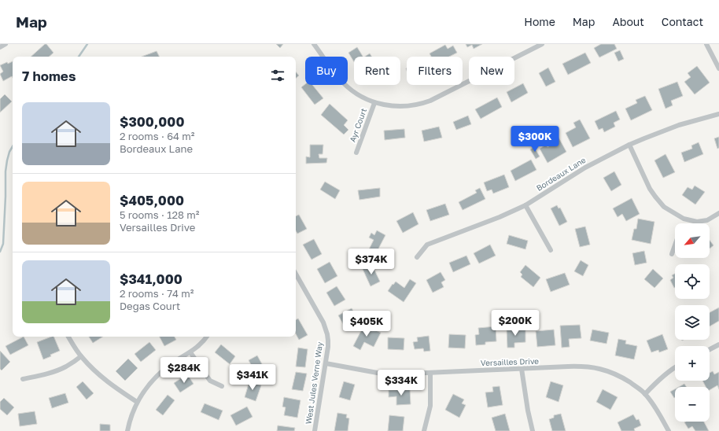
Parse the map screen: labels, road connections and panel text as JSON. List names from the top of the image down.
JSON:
{
  "streets": {
    "street": [
      "Ayr Court",
      "Bordeaux Lane",
      "Versailles Drive",
      "West Jules Verne Way"
    ]
  },
  "crossings": [
    ["Versailles Drive", "West Jules Verne Way"]
  ],
  "north": "bottom left",
  "page": {
    "header": "Map",
    "nav": [
      "Home",
      "Map",
      "About",
      "Contact"
    ],
    "chip": [
      "Buy",
      "Rent",
      "Filters",
      "New"
    ],
    "heading": "7 homes",
    "list": [
      {
        "name": "$300,000",
        "note": "2 rooms · 64 m² · Bordeaux Lane"
      },
      {
        "name": "$405,000",
        "note": "5 rooms · 128 m² · Versailles Drive"
      },
      {
        "name": "$341,000",
        "note": "2 rooms · 74 m² · Degas Court"
      }
    ],
    "price": [
      "$300K",
      "$374K",
      "$200K",
      "$405K",
      "$284K",
      "$341K",
      "$334K"
    ],
    "map_buttons": ["+", "−"]
  }
}
